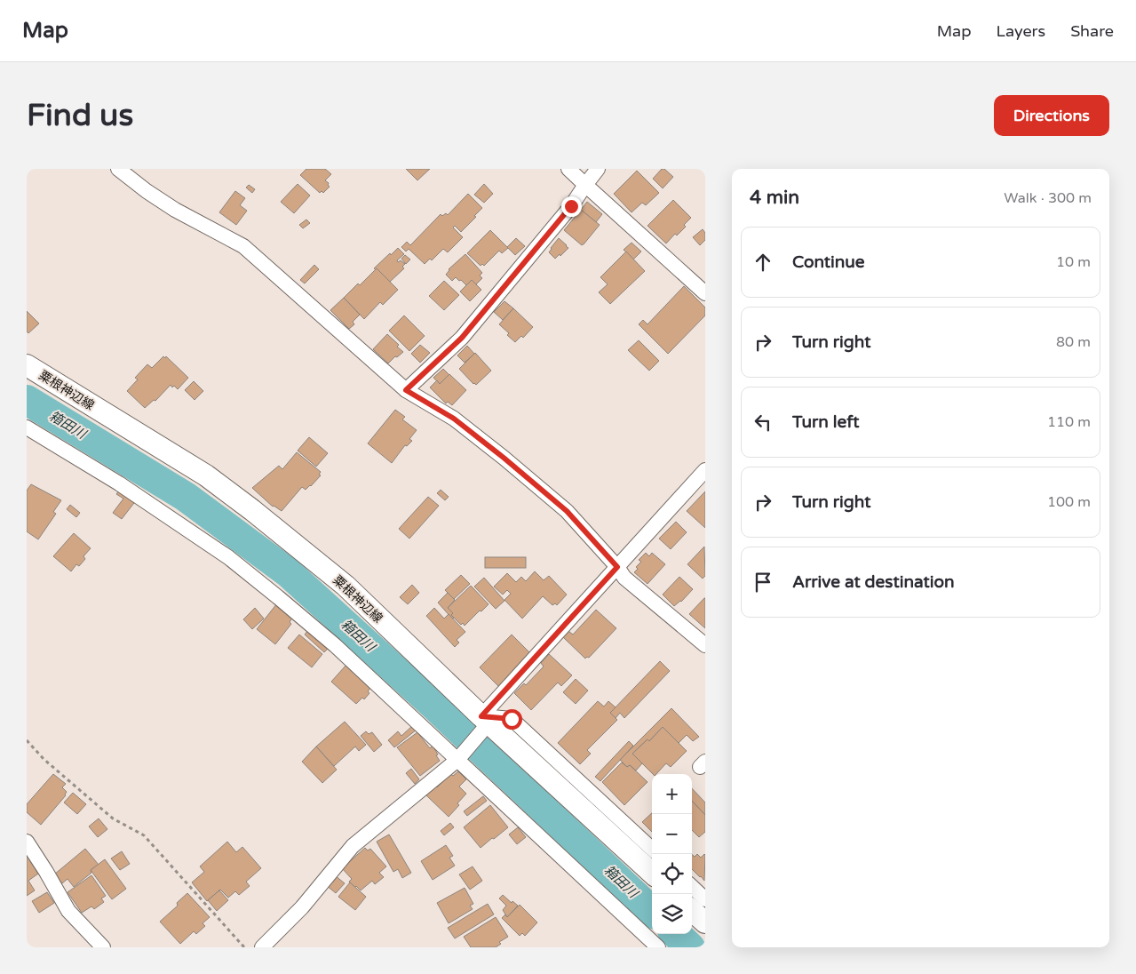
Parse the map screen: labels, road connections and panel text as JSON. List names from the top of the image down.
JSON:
{
  "streets": {
    "main road": ["粟根神辺線"]
  },
  "water": ["箱田川"],
  "page": {
    "header": "Map",
    "nav": ["Map", "Layers", "Share"],
    "buttons": "Directions",
    "title": "Find us",
    "heading": ["4 min", "Walk · 300 m"],
    "list": [
      ["Continue", "10 m"],
      ["Turn right", "80 m"],
      ["Turn left", "110 m"],
      ["Turn right", "100 m"],
      "Arrive at destination"
    ],
    "map_buttons": ["+", "−"]
  }
}
